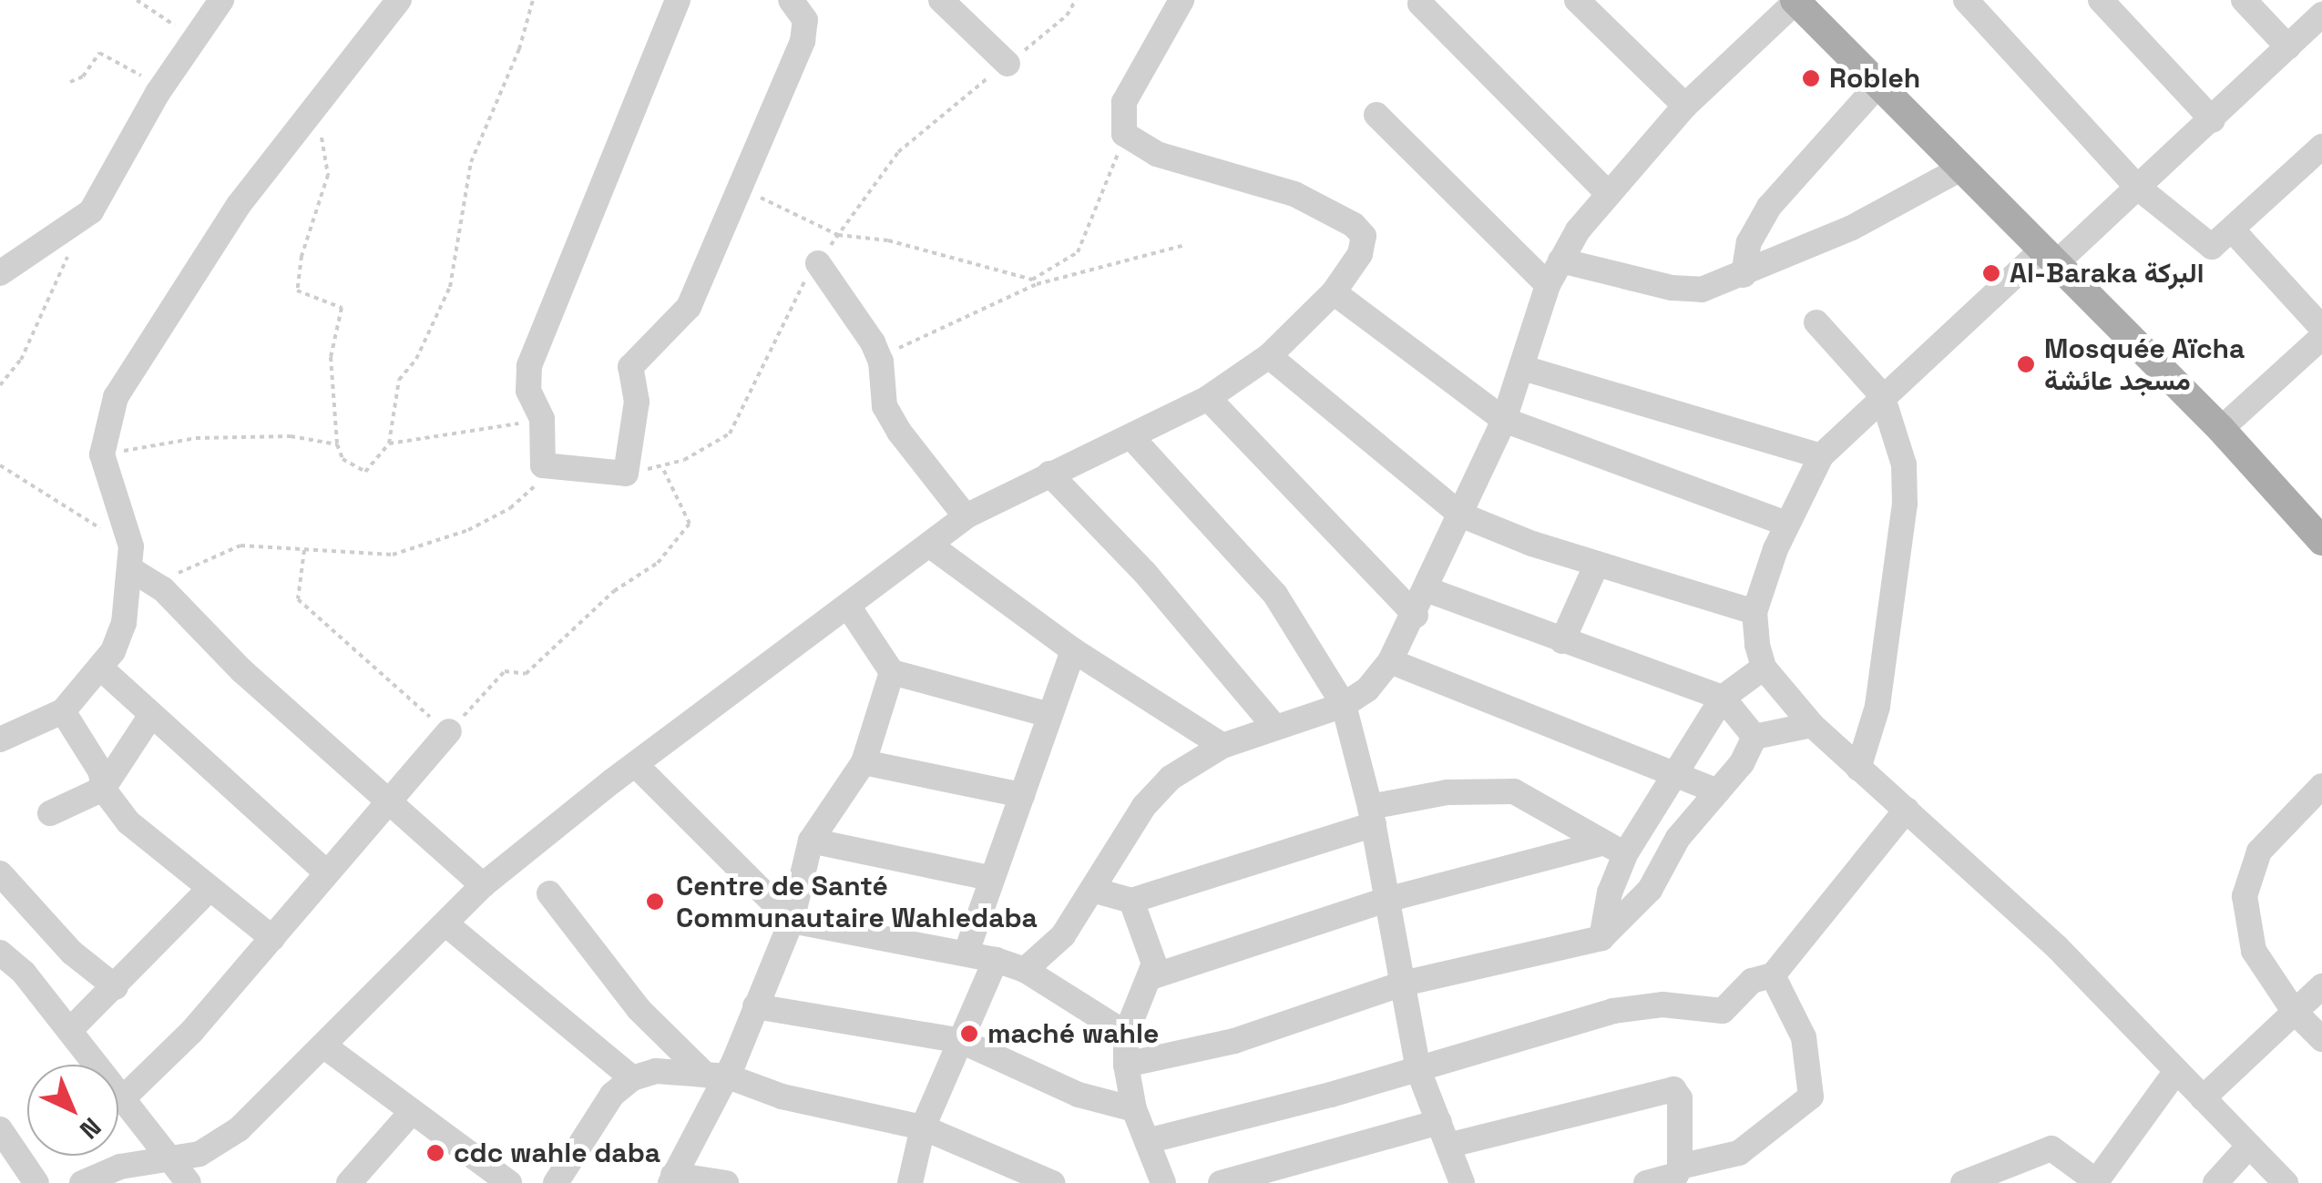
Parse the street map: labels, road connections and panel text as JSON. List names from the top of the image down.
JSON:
{
  "places": [
    "Robleh",
    "Al-Baraka البركة",
    "Mosquée Aïcha مسجد عائشة",
    "Centre de Santé Communautaire Wahledaba",
    "maché wahle",
    "cdc wahle daba"
  ],
  "north": "bottom right"
}
